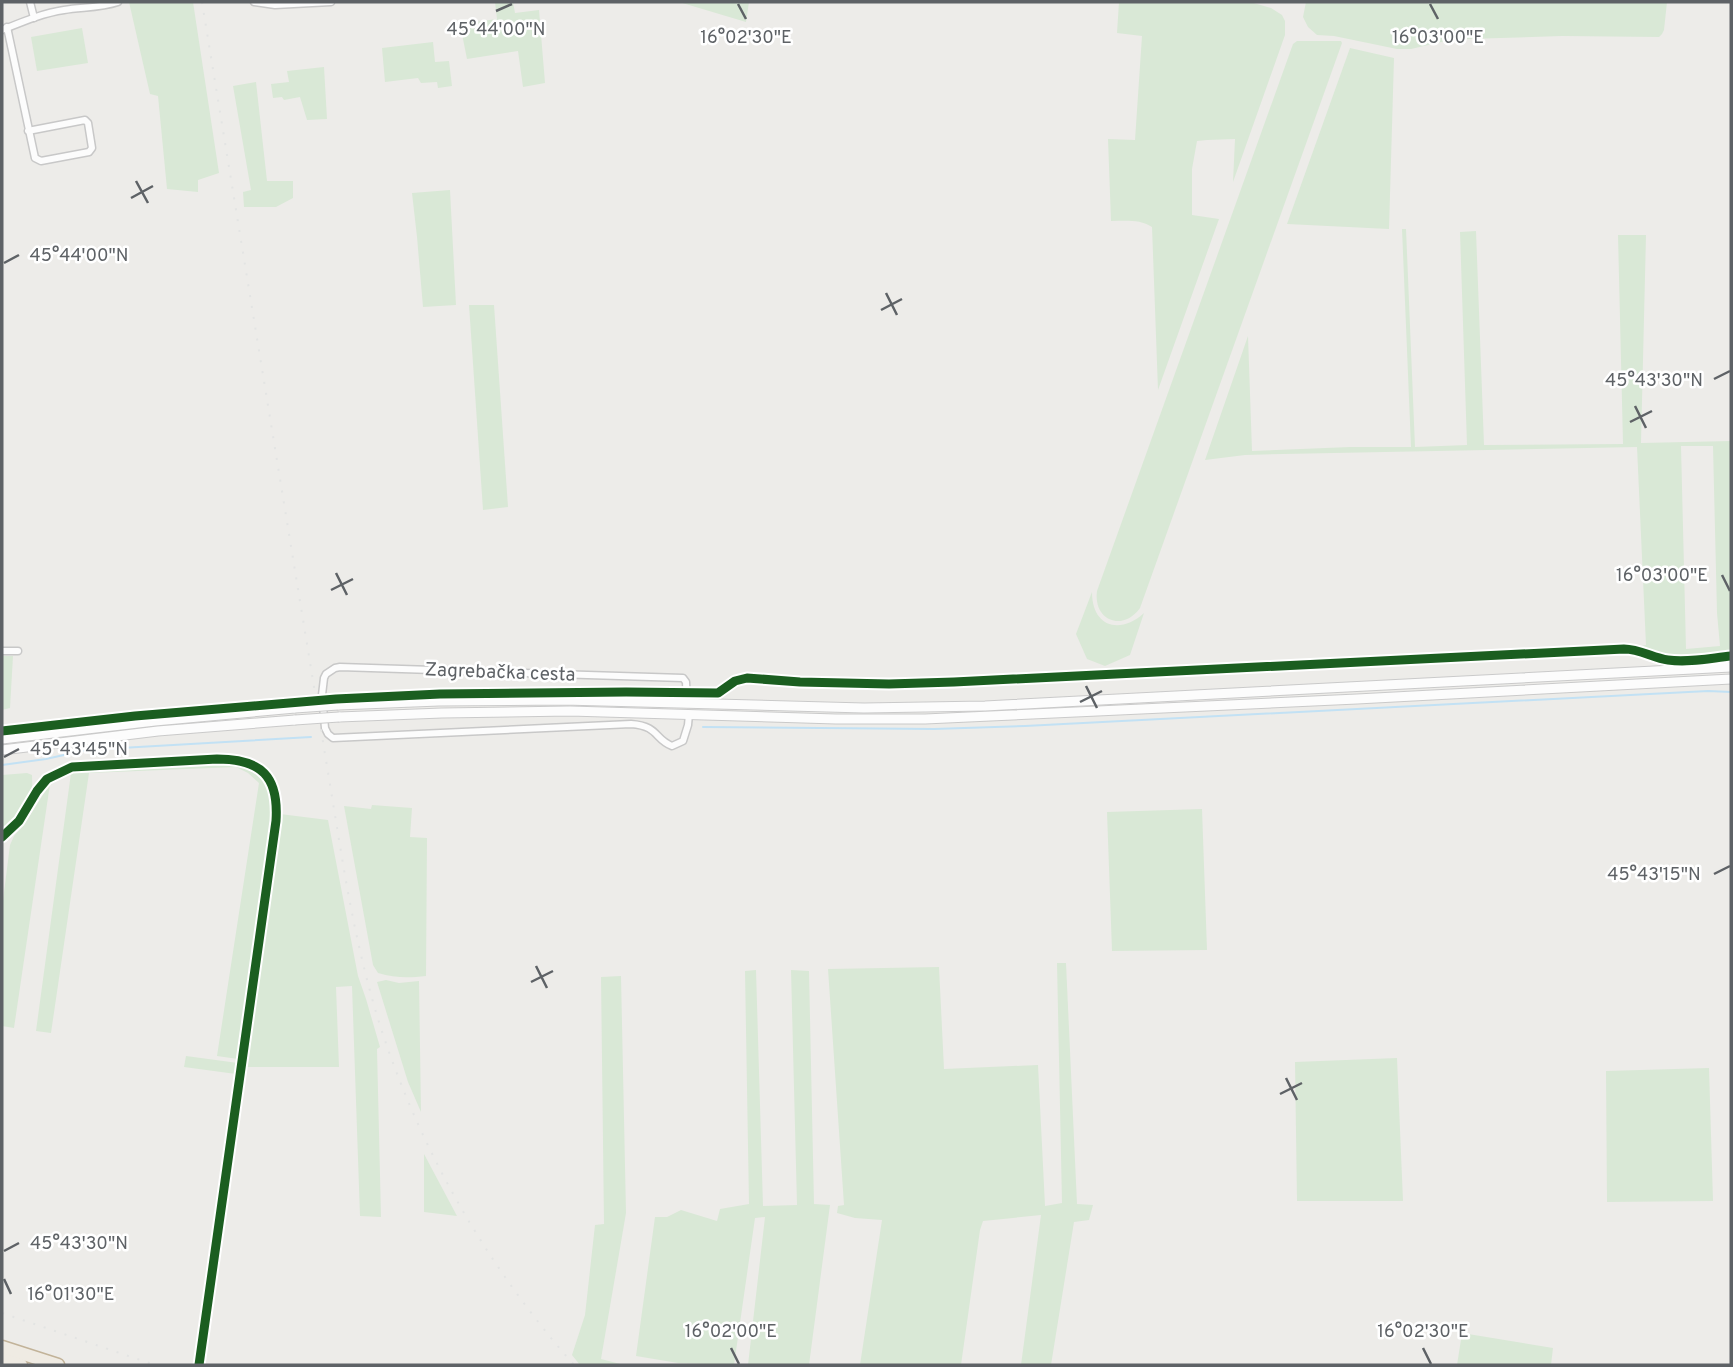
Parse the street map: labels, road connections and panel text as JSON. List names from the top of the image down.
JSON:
{
  "streets": {
    "main road": ["Zagrebačka cesta"]
  },
  "coordinates": [
    "45°44'00\"N",
    "16°02'30\"E",
    "16°03'00\"E",
    "45°43'30\"N",
    "45°43'45\"N",
    "45°43'15\"N",
    "16°01'30\"E",
    "16°02'00\"E"
  ]
}
